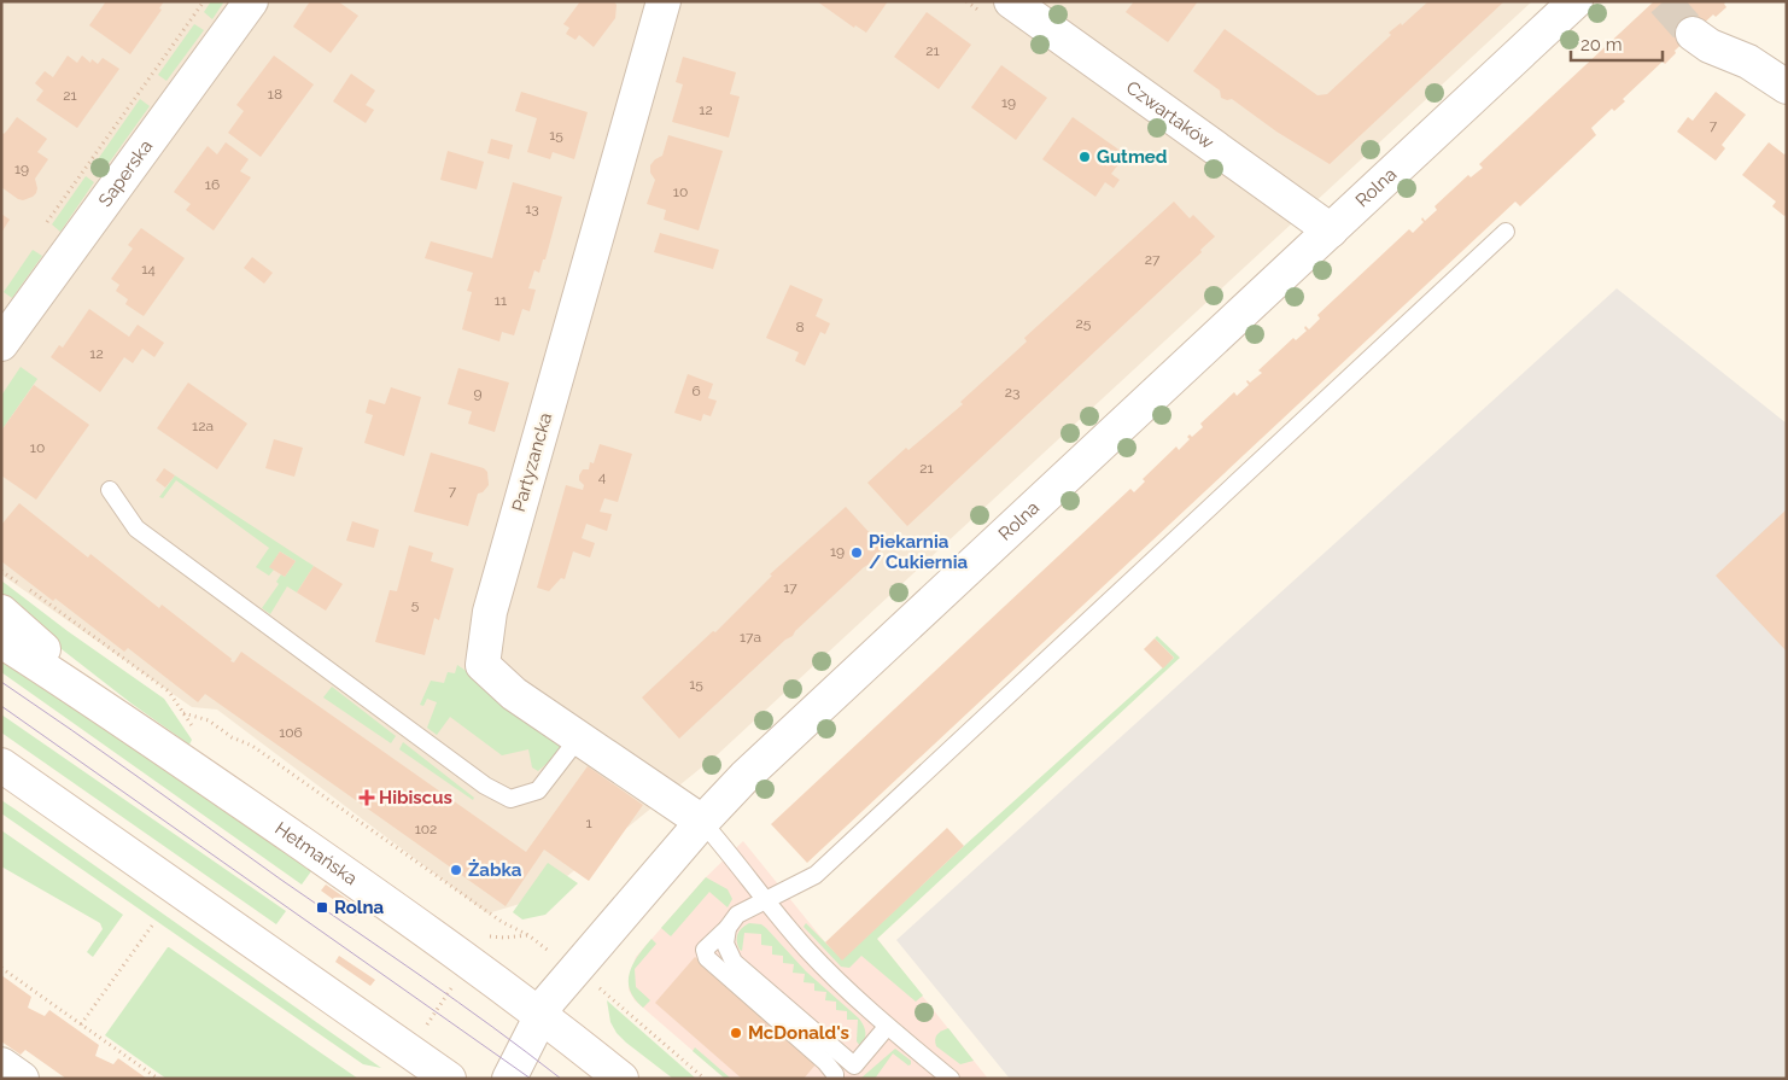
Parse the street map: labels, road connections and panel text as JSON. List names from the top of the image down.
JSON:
{
  "streets": {
    "street": [
      "Czwartaków",
      "Saperska",
      "Rolna",
      "Partyzancka",
      "Hetmańska"
    ]
  },
  "crossings": [
    ["Czwartaków", "Rolna"],
    ["Rolna", "Partyzancka"],
    ["Rolna", "Hetmańska"]
  ],
  "places": {
    "other": [
      "Gutmed",
      "Piekarnia / Cukiernia",
      "Żabka",
      "McDonald's"
    ],
    "health": ["Hibiscus"],
    "transit": ["Rolna"]
  },
  "house_numbers": [
    "21",
    "18",
    "21",
    "19",
    "12",
    "7",
    "15",
    "19",
    "16",
    "10",
    "13",
    "27",
    "14",
    "11",
    "25",
    "8",
    "12",
    "6",
    "23",
    "9",
    "12a",
    "10",
    "21",
    "4",
    "7",
    "19",
    "17",
    "5",
    "17a",
    "15",
    "106",
    "1",
    "102"
  ],
  "scale_bar": "20 m"
}
